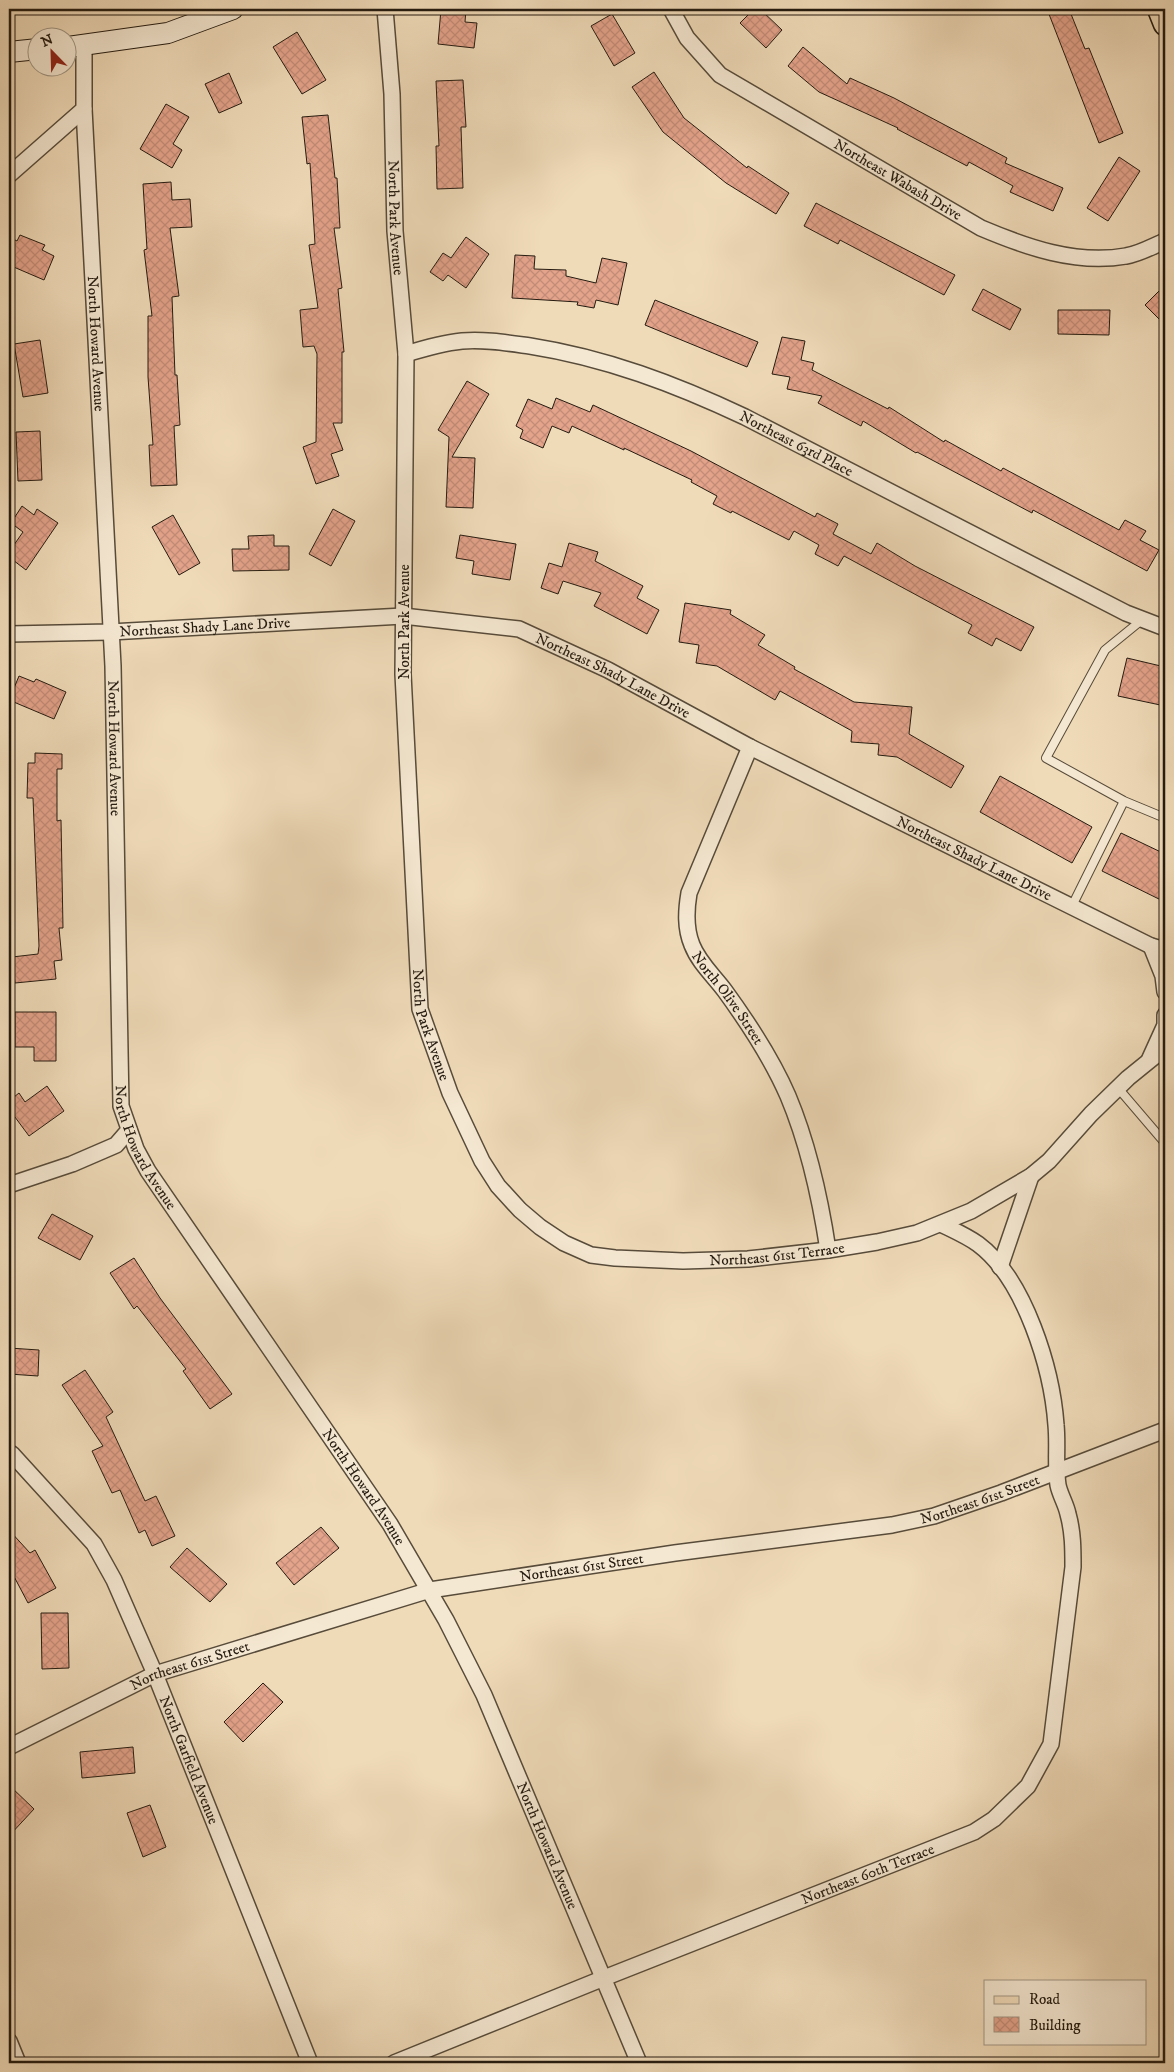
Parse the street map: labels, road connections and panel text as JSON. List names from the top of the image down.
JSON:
{
  "streets": {
    "street": [
      "Northeast Wabash Drive",
      "North Park Avenue",
      "North Howard Avenue",
      "Northeast 63rd Place",
      "Northeast Shady Lane Drive",
      "North Olive Street",
      "Northeast 61st Terrace",
      "Northeast 61st Street",
      "North Garfield Avenue",
      "Northeast 60th Terrace"
    ]
  },
  "crossings": [
    ["North Park Avenue", "Northeast 63rd Place"],
    ["North Park Avenue", "Northeast Shady Lane Drive"],
    ["North Park Avenue", "Northeast 61st Terrace"],
    ["North Howard Avenue", "Northeast Shady Lane Drive"],
    ["North Howard Avenue", "Northeast 61st Street"],
    ["North Howard Avenue", "Northeast 60th Terrace"],
    ["Northeast Shady Lane Drive", "North Olive Street"],
    ["North Olive Street", "Northeast 61st Terrace"],
    ["Northeast 61st Street", "North Garfield Avenue"],
    ["Northeast 61st Street", "Northeast 60th Terrace"]
  ],
  "legend": ["Road", "Building"],
  "north": "top left"
}
